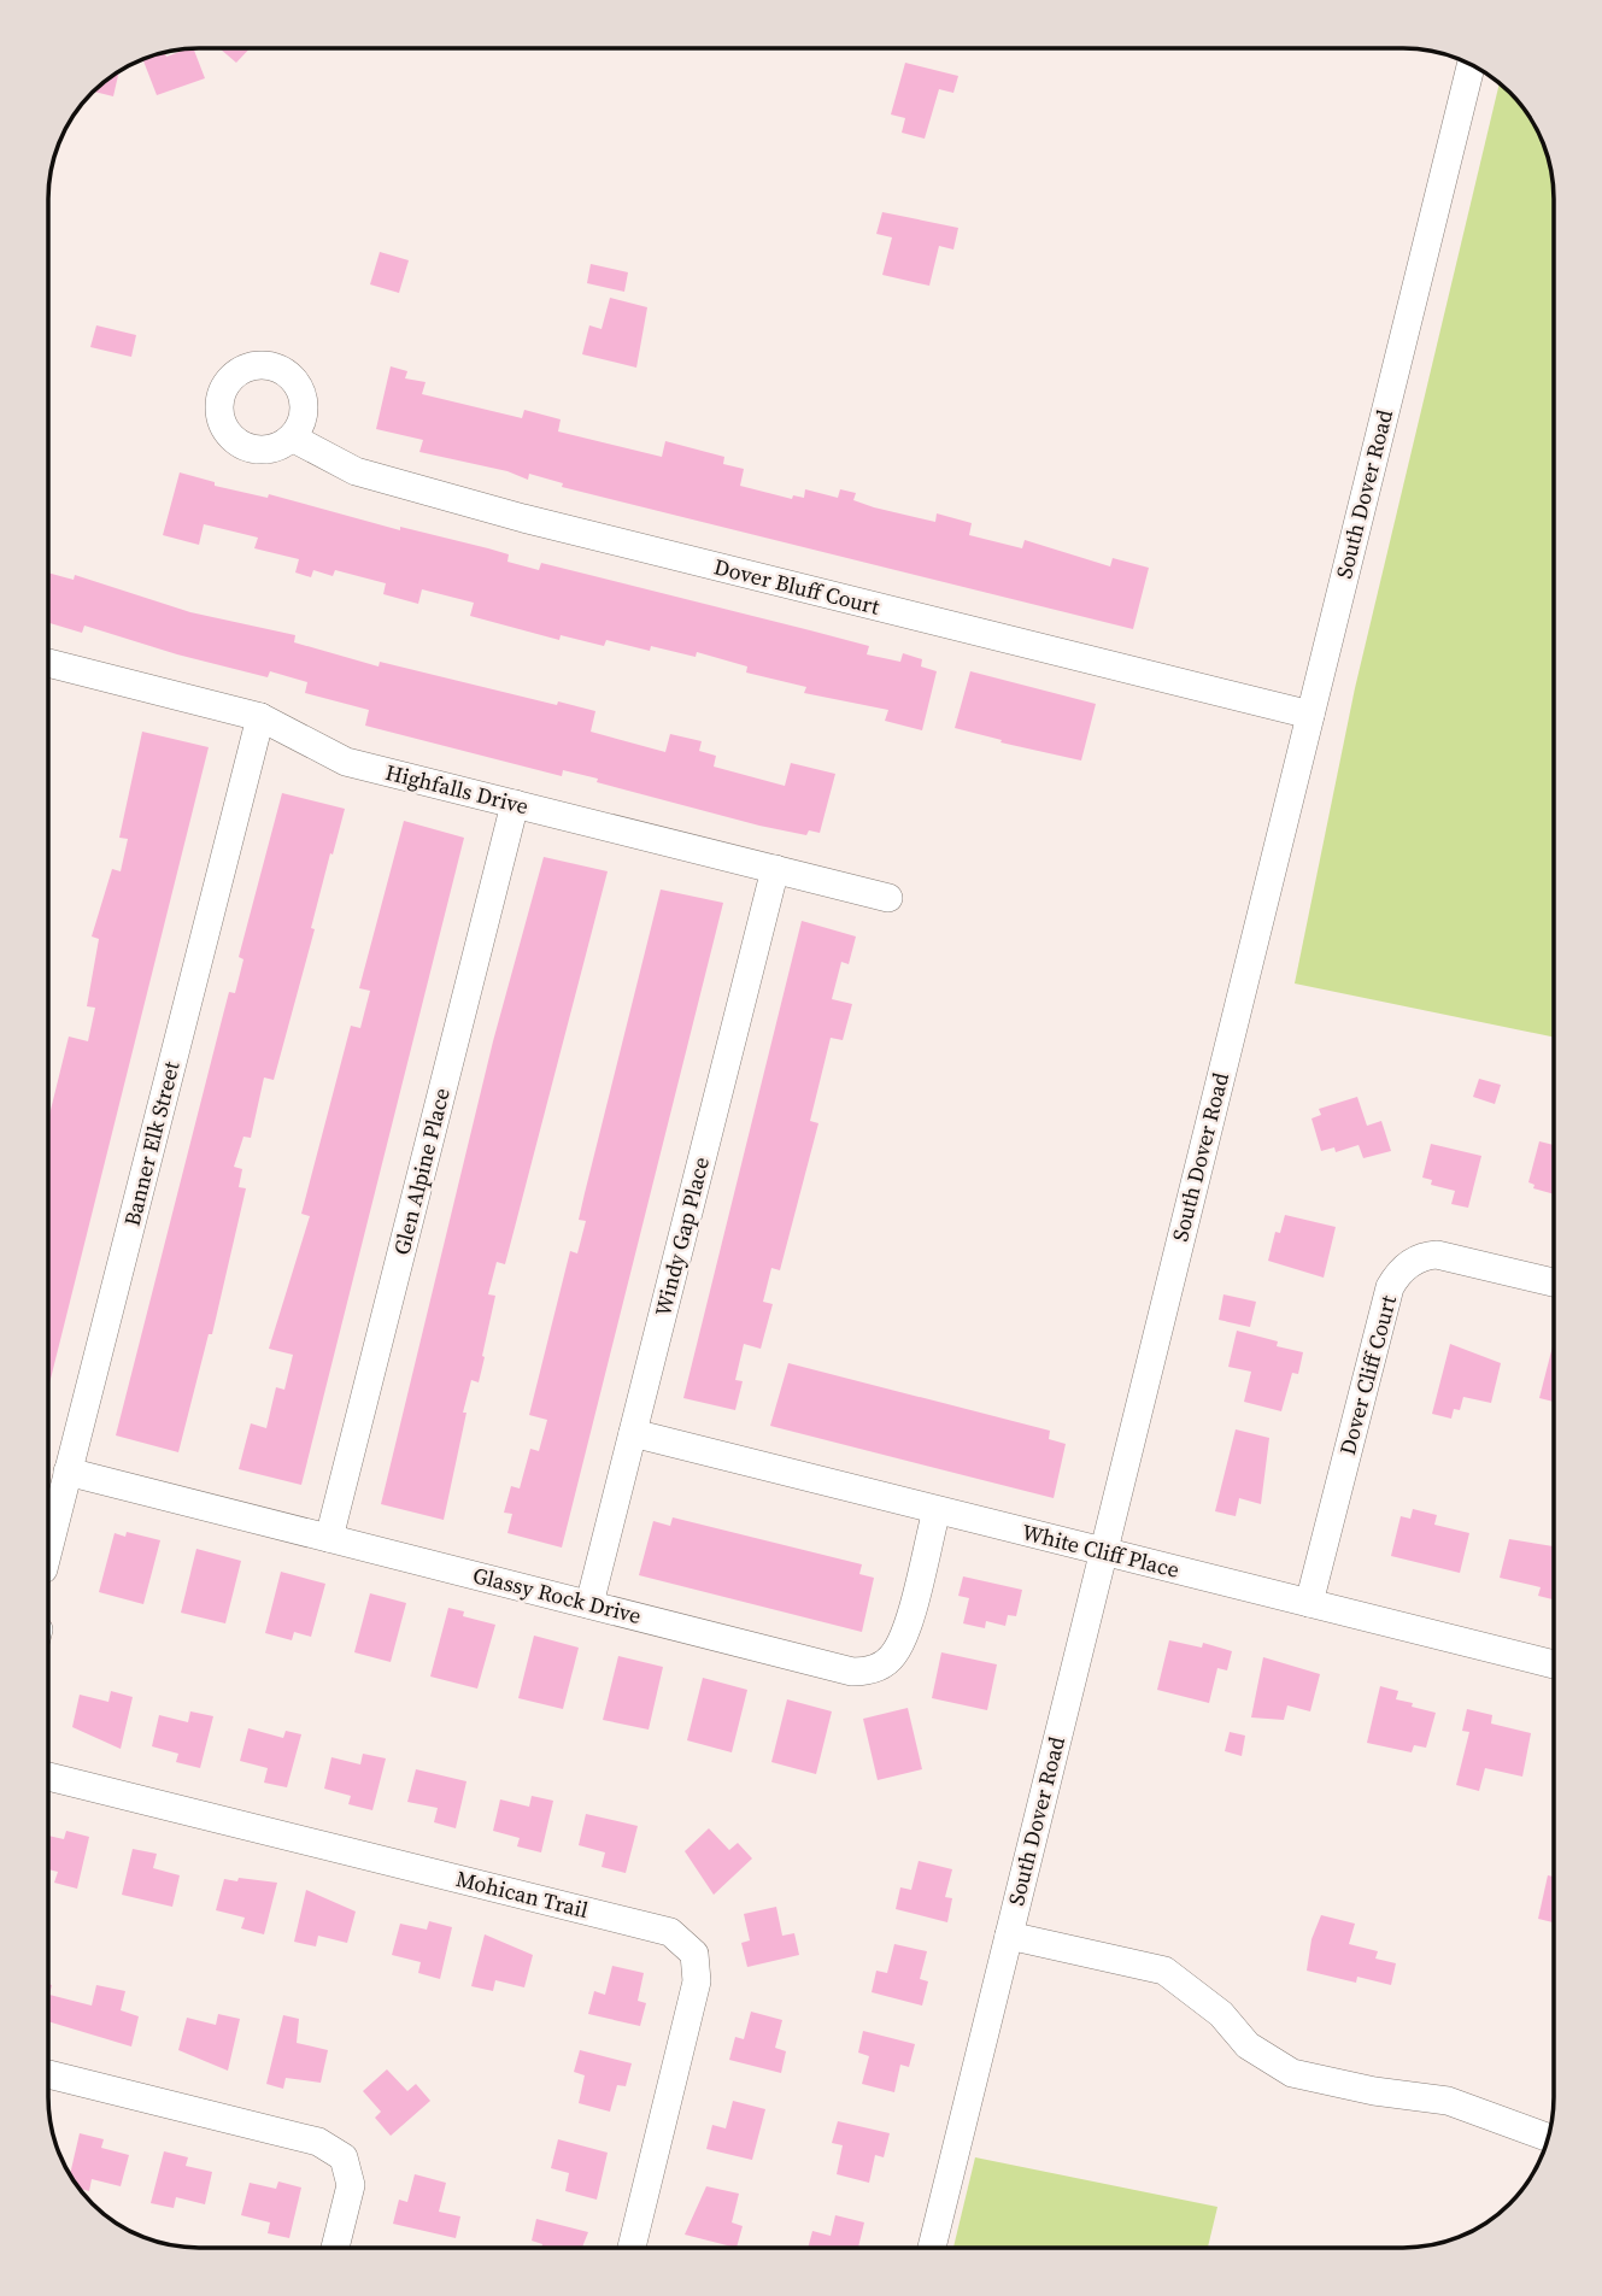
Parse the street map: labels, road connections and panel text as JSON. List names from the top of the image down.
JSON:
{
  "streets": {
    "street": [
      "South Dover Road",
      "Dover Bluff Court",
      "Highfalls Drive",
      "Banner Elk Street",
      "Glen Alpine Place",
      "Windy Gap Place",
      "Dover Cliff Court",
      "White Cliff Place",
      "Glassy Rock Drive",
      "Mohican Trail"
    ]
  },
  "crossings": [
    ["South Dover Road", "Dover Bluff Court"],
    ["South Dover Road", "White Cliff Place"],
    ["Highfalls Drive", "Banner Elk Street"],
    ["Highfalls Drive", "Glen Alpine Place"],
    ["Highfalls Drive", "Windy Gap Place"],
    ["Banner Elk Street", "Glassy Rock Drive"],
    ["Glen Alpine Place", "Glassy Rock Drive"],
    ["Windy Gap Place", "White Cliff Place"],
    ["Windy Gap Place", "Glassy Rock Drive"],
    ["Dover Cliff Court", "White Cliff Place"],
    ["White Cliff Place", "Glassy Rock Drive"]
  ]
}
